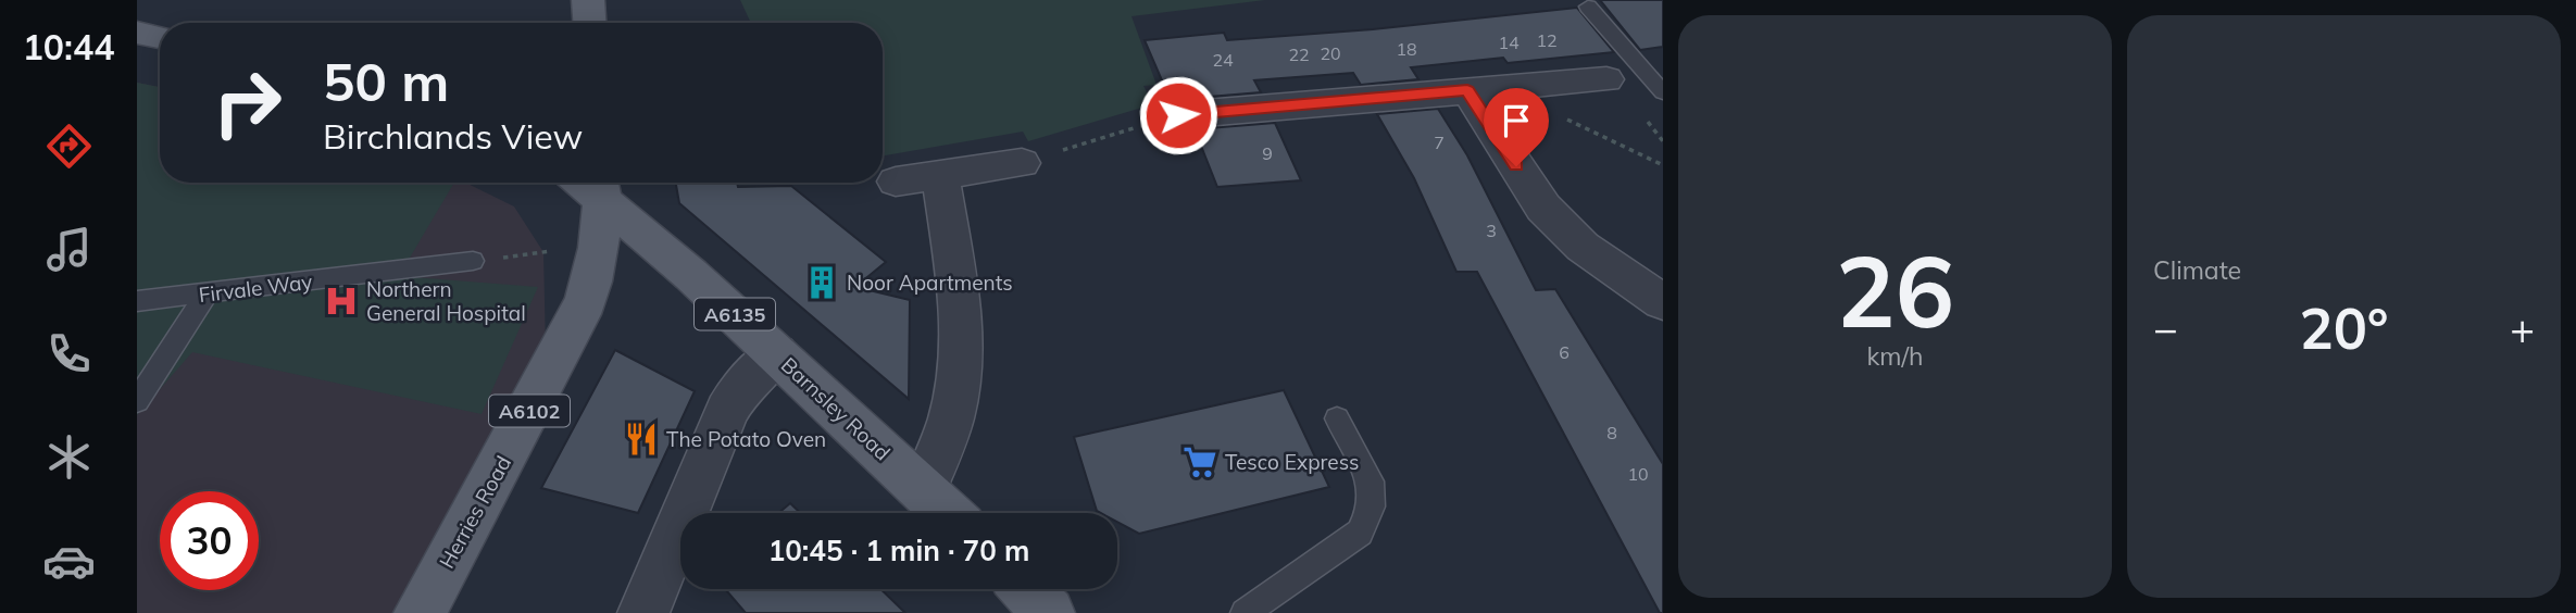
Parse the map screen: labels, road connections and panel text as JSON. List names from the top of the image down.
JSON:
{
  "streets": {
    "main road": [
      "A6135",
      "Barnsley Road",
      "A6102",
      "Herries Road"
    ],
    "lane": ["Firvale Way"]
  },
  "places": {
    "building": ["Noor Apartments"],
    "hospital": ["Northern General Hospital"],
    "restaurant": ["The Potato Oven"],
    "supermarket": ["Tesco Express"]
  },
  "house_numbers": [
    "12",
    "14",
    "18",
    "20",
    "22",
    "24",
    "7",
    "9",
    "3",
    "6",
    "8",
    "10"
  ],
  "page": {
    "tabs": "10:44",
    "tile": [
      ["26", "km/h"],
      "Climate"
    ],
    "turn": ["50 m", "Birchlands View"],
    "heat": ["−", "20°", "+"],
    "limit": "30",
    "trip": "10:45 · 1 min · 70 m"
  }
}
